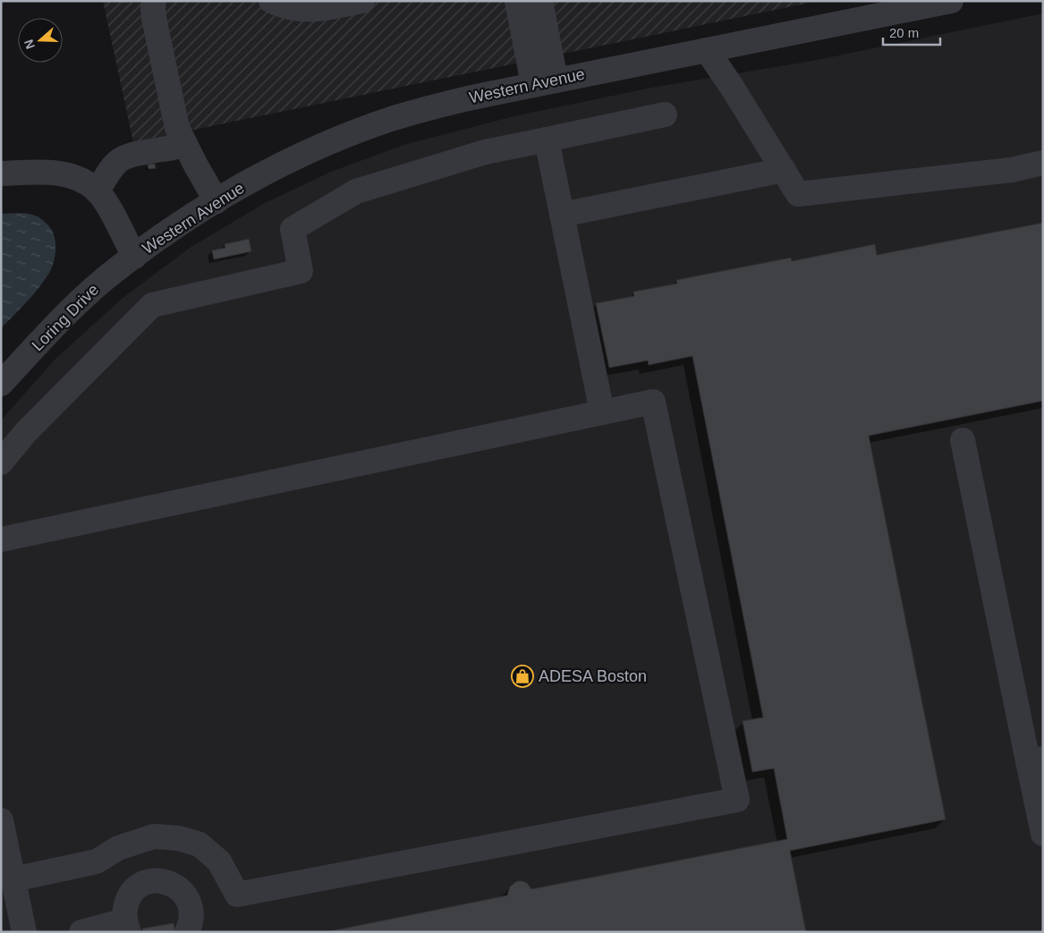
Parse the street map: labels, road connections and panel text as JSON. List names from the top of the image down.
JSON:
{
  "streets": {
    "street": ["Western Avenue", "Loring Drive"]
  },
  "crossings": [
    ["Western Avenue", "Loring Drive"]
  ],
  "places": {
    "shop": ["ADESA Boston"]
  },
  "scale_bar": "20 m",
  "north": "left"
}
